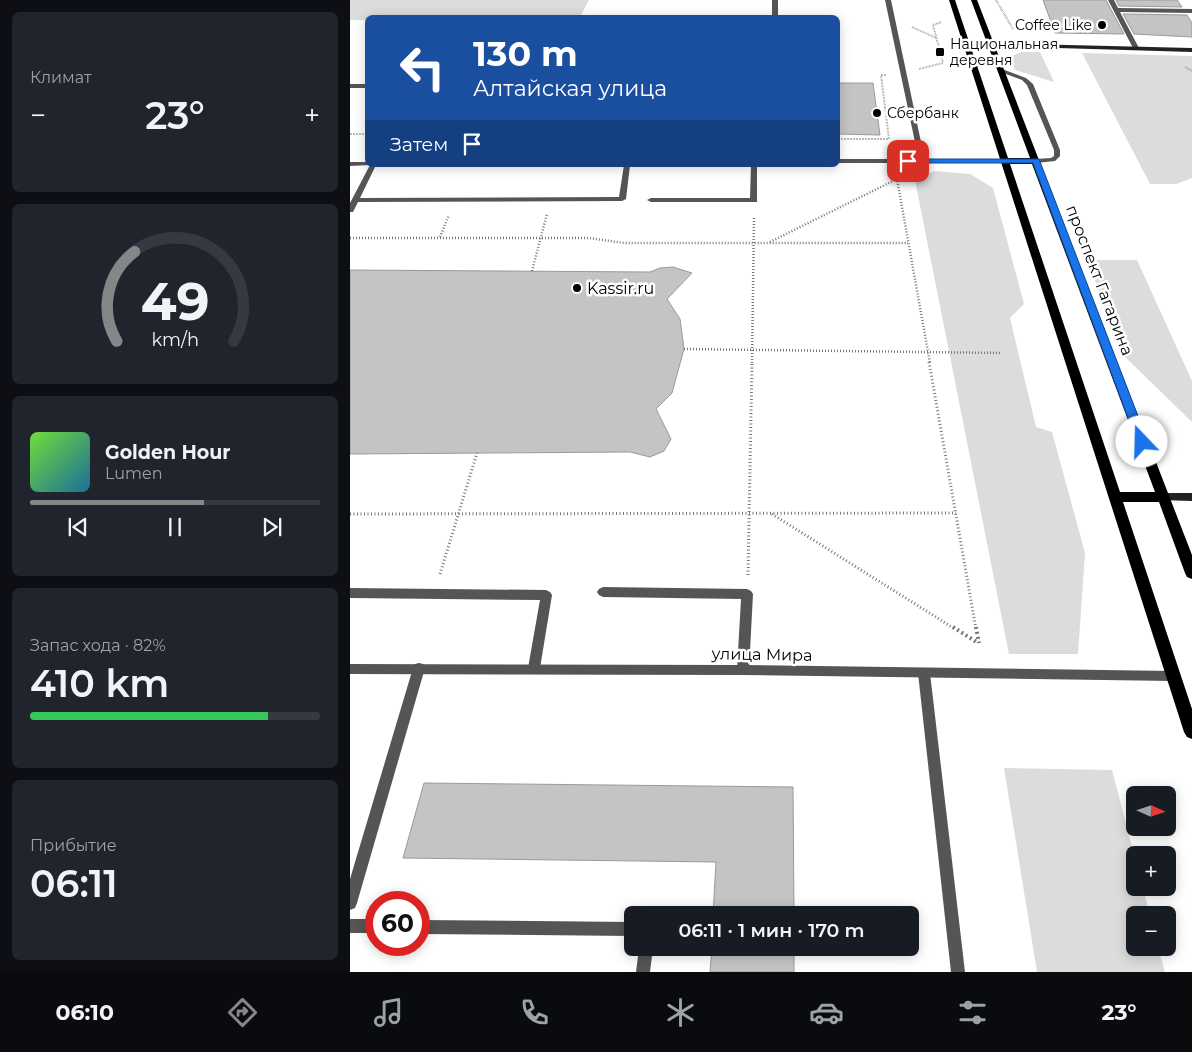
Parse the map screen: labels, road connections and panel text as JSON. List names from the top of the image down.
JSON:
{
  "streets": {
    "main road": ["проспект Гагарина"],
    "street": ["улица Мира"]
  },
  "crossings": [
    ["проспект Гагарина", "улица Мира"]
  ],
  "places": {
    "other": ["Coffee Like", "Сбербанк", "Kassir.ru"],
    "transit": ["Национальная деревня"]
  },
  "north": "right",
  "page": {
    "tile": [
      "Климат",
      ["Запас хода · 82%", "410 km"],
      ["Прибытие", "06:11"]
    ],
    "turn": ["130 m", "Алтайская улица"],
    "heat": ["−", "23°", "+"],
    "then": "Затем",
    "song": ["Golden Hour", "Lumen"],
    "map_buttons": ["+", "−"],
    "limit": "60",
    "trip": "06:11 · 1 мин · 170 m",
    "tabs": ["06:10", "23°"],
    "gauge": ["49", "km/h"]
  }
}
